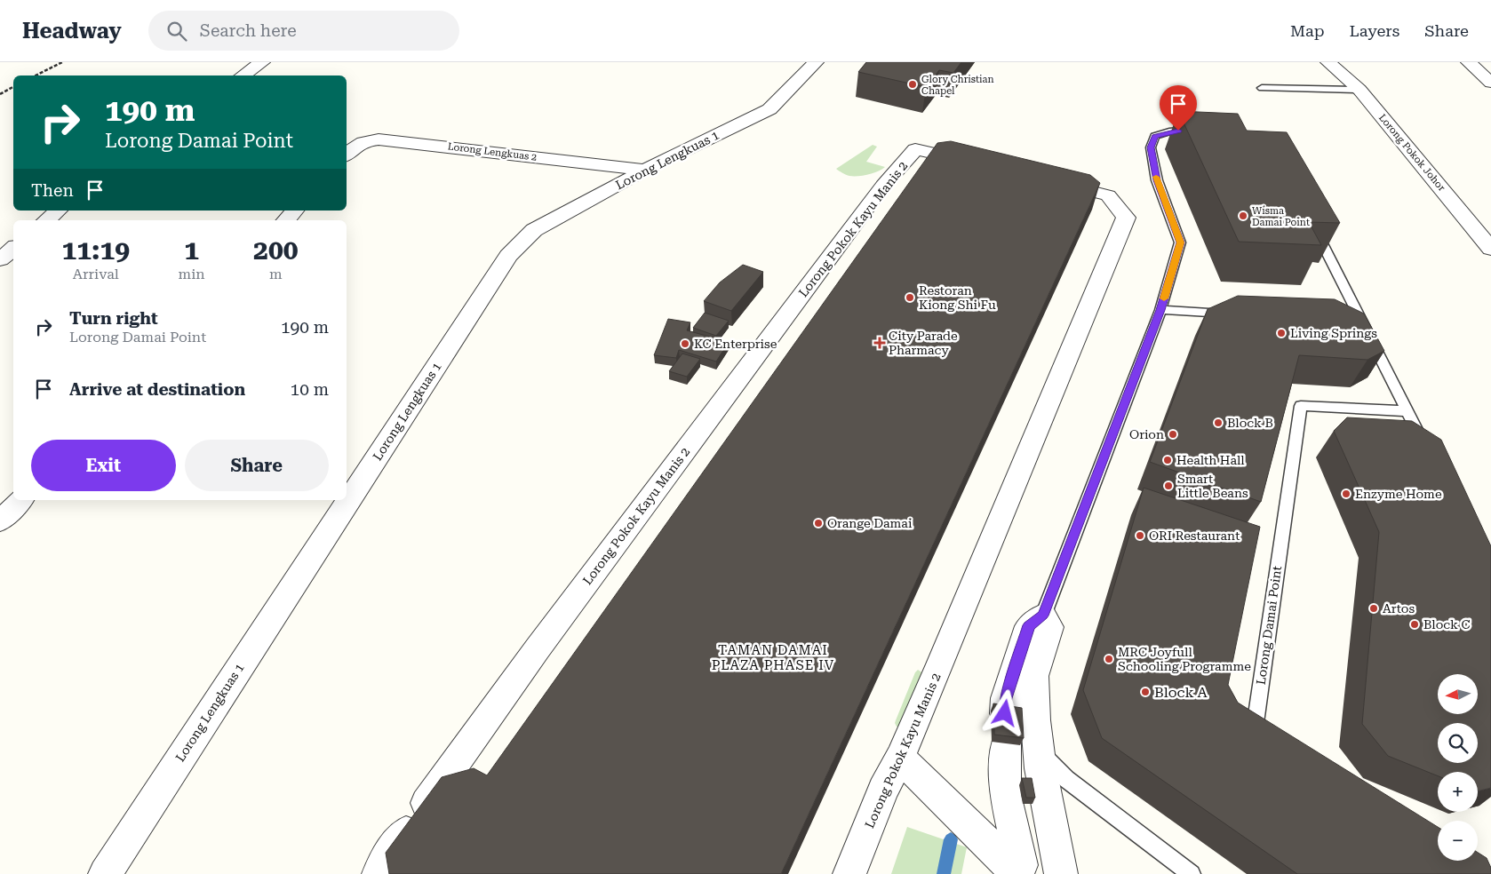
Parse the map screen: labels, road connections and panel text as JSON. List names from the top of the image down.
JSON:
{
  "streets": {
    "street": [
      "Lorong Lengkuas 2",
      "Lorong Pokok Johor",
      "Lorong Lengkuas 1",
      "Lorong Pokok Kayu Manis 2"
    ],
    "lane": ["Lorong Damai Point"]
  },
  "crossings": [
    ["Lorong Lengkuas 2", "Lorong Lengkuas 1"]
  ],
  "districts": ["TAMAN DAMAI PLAZA PHASE IV"],
  "places": {
    "other": [
      "Glory Christian Chapel",
      "Wisma Damai Point",
      "Restoran Kiong Shi Fu",
      "Living Springs",
      "KC Enterprise",
      "Block B",
      "Orion",
      "Health Hall",
      "Smart Little Beans",
      "Enzyme Home",
      "Orange Damai",
      "ORI Restaurant",
      "Artos",
      "Block C",
      "MRC Joyfull Schooling Programme",
      "Block A"
    ],
    "health": ["City Parade Pharmacy"]
  },
  "north": "left",
  "page": {
    "header": "Headway",
    "search": "Search here",
    "nav": ["Map", "Layers", "Share"],
    "turn": ["190 m", "Lorong Damai Point"],
    "then": "Then",
    "eta": [
      "11:19",
      "Arrival",
      "1",
      "min",
      "200",
      "m"
    ],
    "list": [
      {
        "name": "Turn right",
        "note": "Lorong Damai Point",
        "value": "190 m"
      },
      {
        "name": "Arrive at destination",
        "value": "10 m"
      }
    ],
    "buttons": ["Exit", "Share"],
    "map_buttons": ["+", "−"]
  }
}
